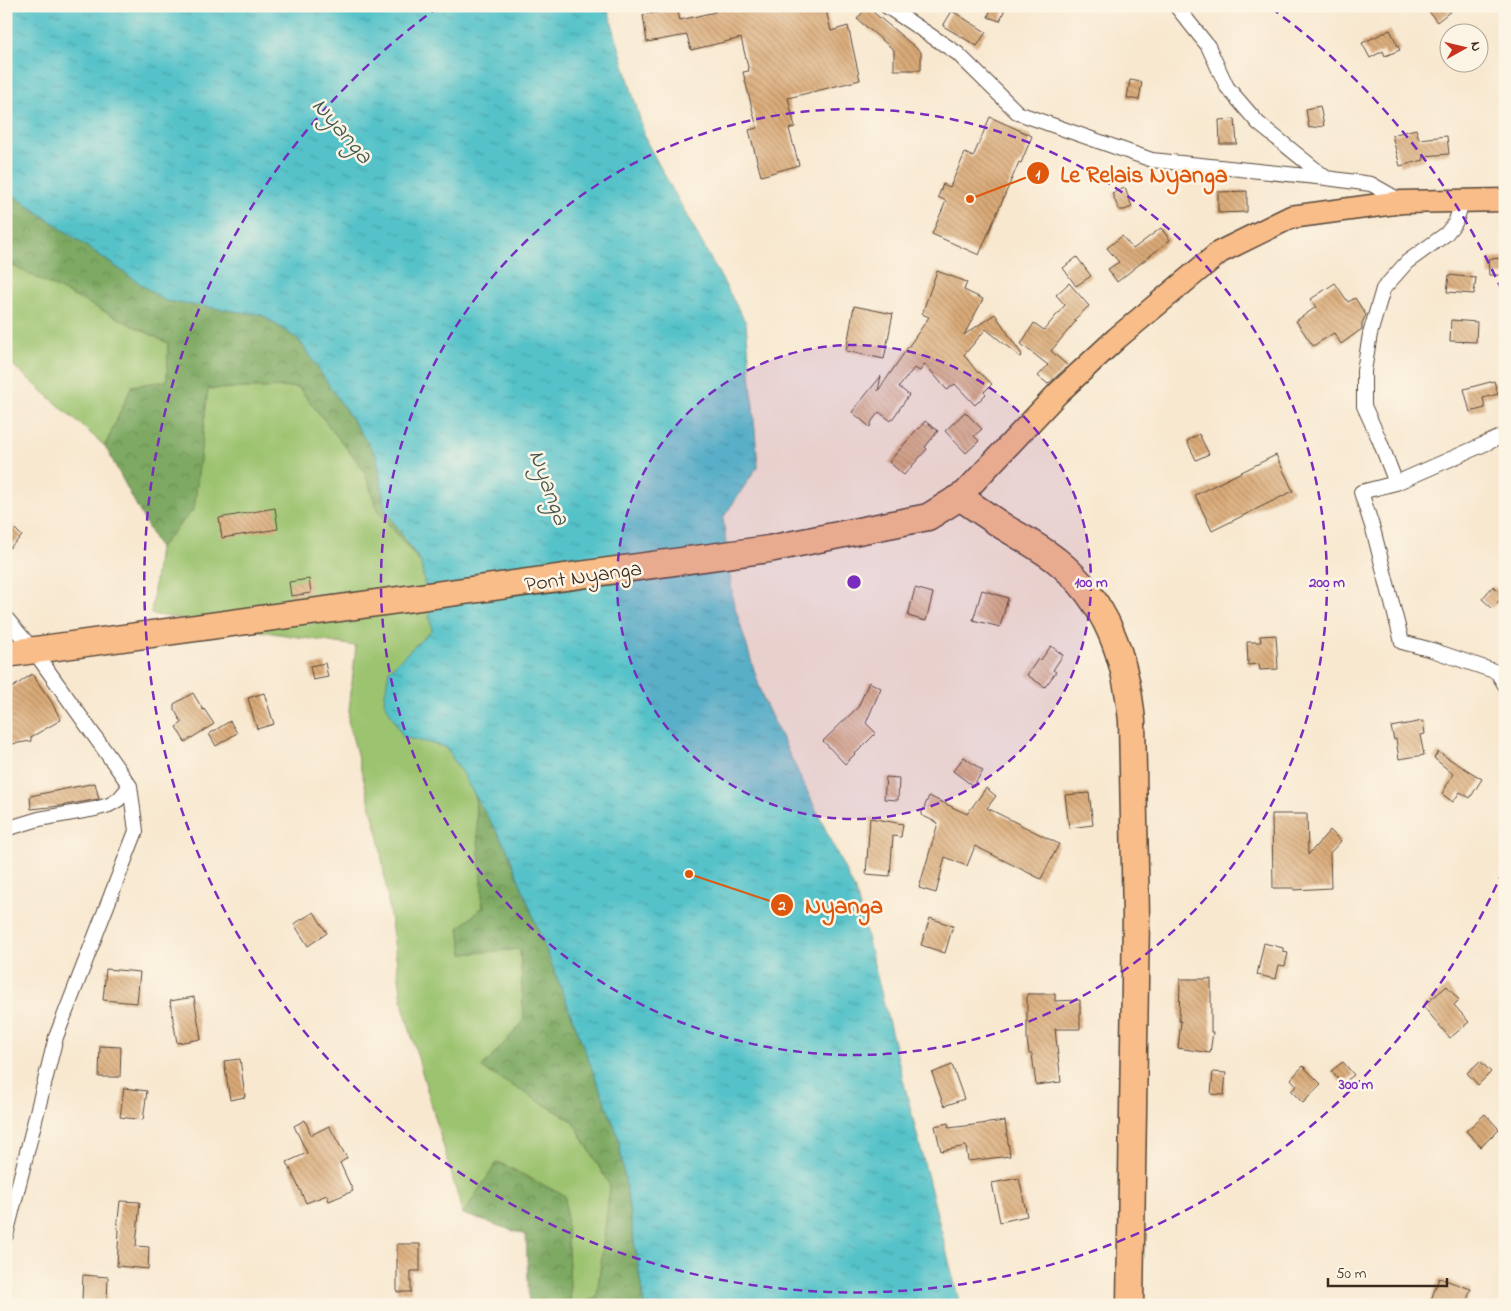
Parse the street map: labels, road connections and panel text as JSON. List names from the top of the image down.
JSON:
{
  "streets": {
    "highway": ["Pont Nyanga"]
  },
  "water": ["Nyanga"],
  "places": ["Le Relais Nyanga", "Nyanga"],
  "scale_bar": "50 m",
  "north": "right",
  "rings": ["100 m", "200 m", "300 m"]
}
